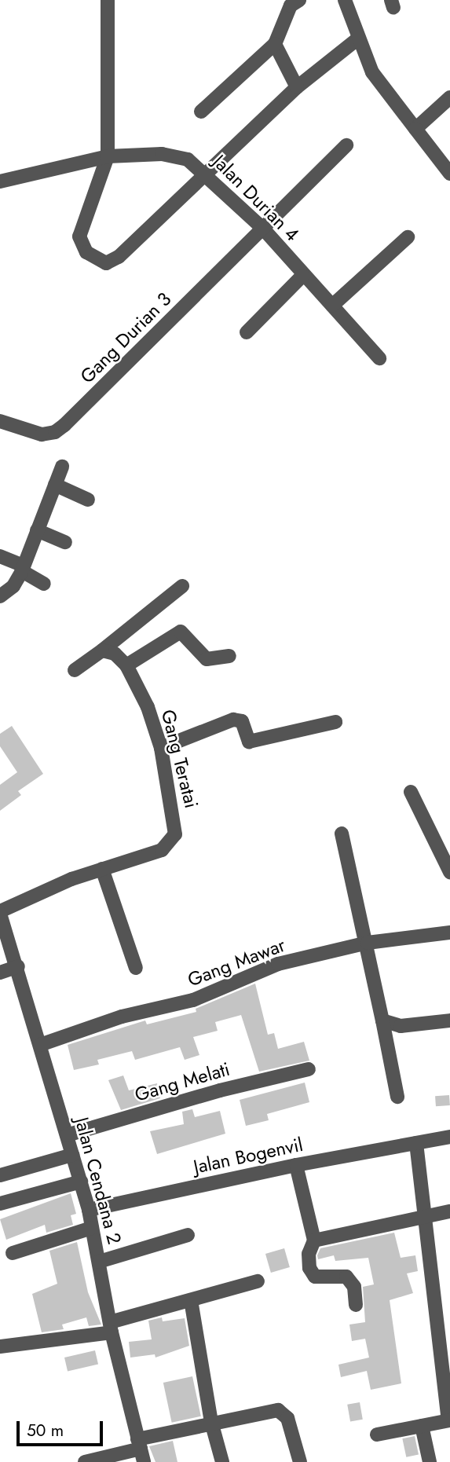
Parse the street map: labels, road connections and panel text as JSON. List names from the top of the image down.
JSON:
{
  "streets": {
    "street": [
      "Jalan Durian 4",
      "Gang Durian 3",
      "Gang Teratai",
      "Gang Mawar",
      "Gang Melati",
      "Jalan Bogenvil",
      "Jalan Cendana 2"
    ]
  },
  "crossings": [
    ["Jalan Durian 4", "Gang Durian 3"],
    ["Gang Teratai", "Jalan Cendana 2"],
    ["Gang Mawar", "Jalan Cendana 2"],
    ["Gang Melati", "Jalan Cendana 2"],
    ["Jalan Bogenvil", "Jalan Cendana 2"]
  ],
  "scale_bar": "50 m"
}
